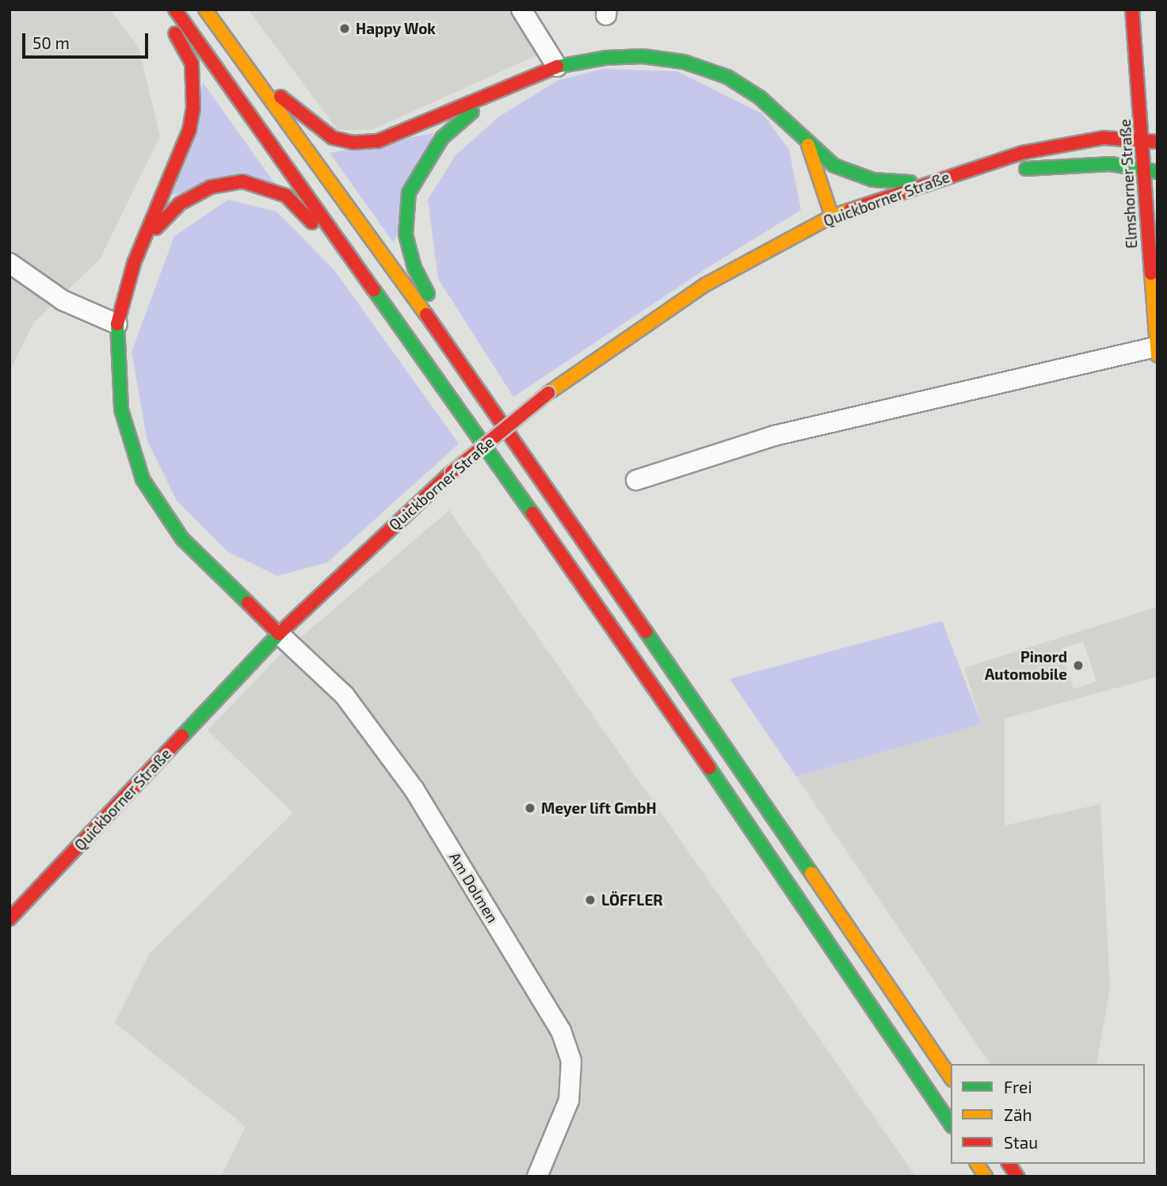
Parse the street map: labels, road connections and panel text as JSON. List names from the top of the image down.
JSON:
{
  "streets": {
    "main road": ["Elmshorner Straße", "Quickborner Straße"],
    "street": ["Am Dolmen"]
  },
  "crossings": [
    ["Elmshorner Straße", "Quickborner Straße"],
    ["Quickborner Straße", "Am Dolmen"]
  ],
  "places": [
    "Happy Wok",
    "Pinord Automobile",
    "Meyer lift GmbH",
    "LÖFFLER"
  ],
  "legend": ["Frei", "Zäh", "Stau"],
  "scale_bar": "50 m"
}
